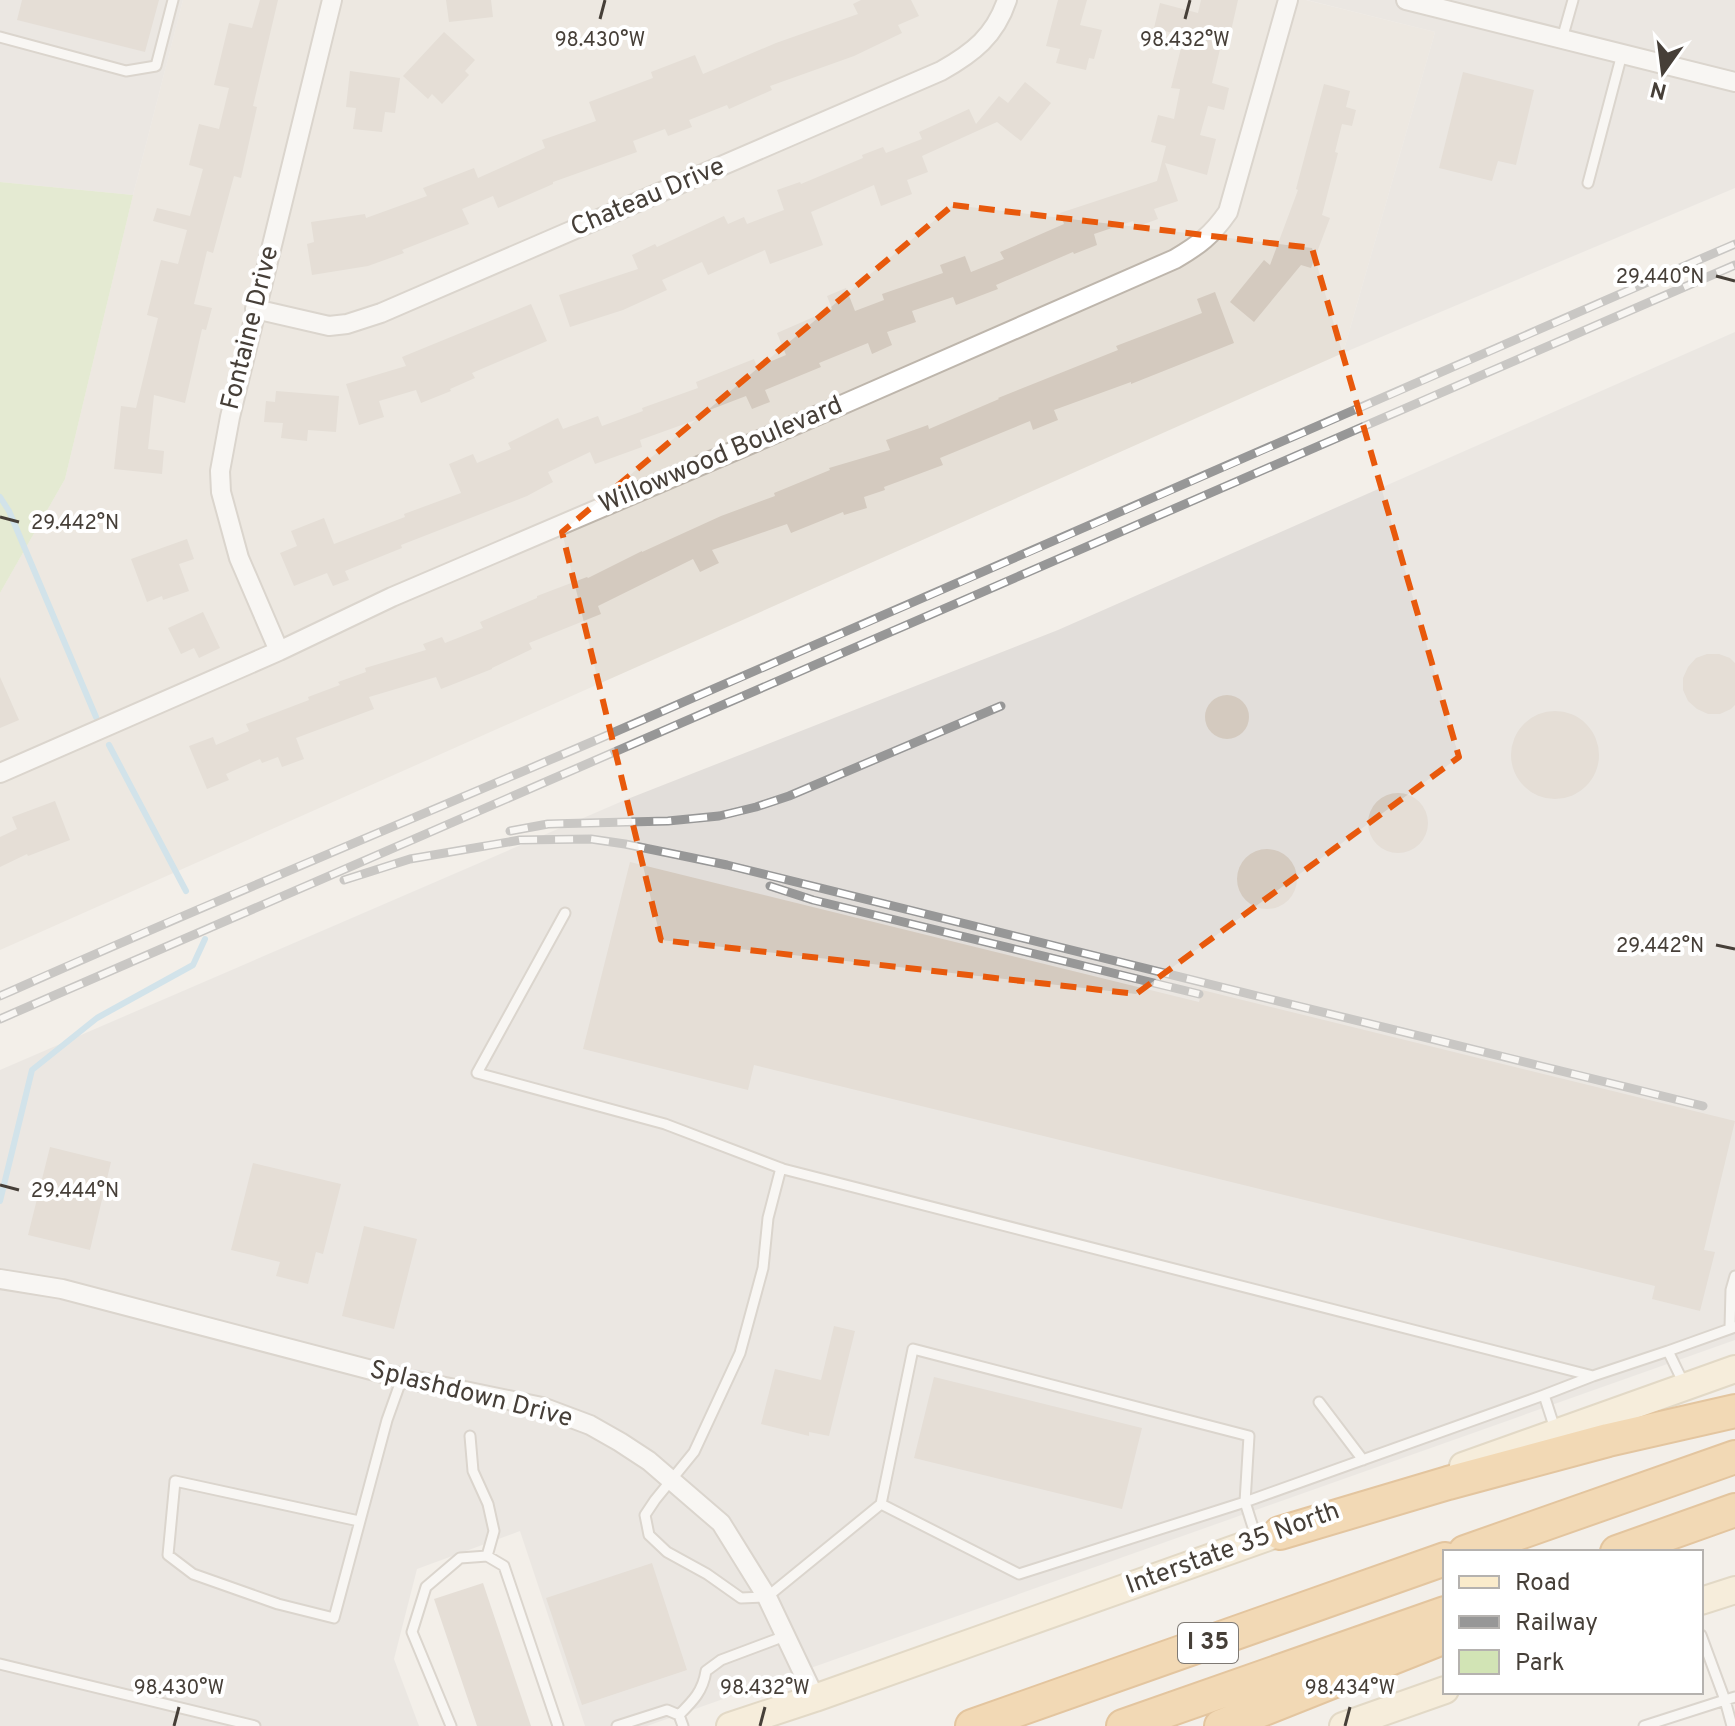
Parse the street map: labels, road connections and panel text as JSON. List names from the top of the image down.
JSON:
{
  "streets": {
    "highway": ["I 35"],
    "main road": ["Interstate 35 North"],
    "street": [
      "Chateau Drive",
      "Fontaine Drive",
      "Willowwood Boulevard",
      "Splashdown Drive"
    ]
  },
  "crossings": [
    ["Chateau Drive", "Fontaine Drive"],
    ["Fontaine Drive", "Willowwood Boulevard"],
    ["Splashdown Drive", "Interstate 35 North"]
  ],
  "legend": ["Road", "Railway", "Park"],
  "north": "bottom",
  "coordinates": [
    "98.430°W",
    "98.432°W",
    "29.440°N",
    "29.442°N",
    "29.444°N",
    "98.434°W"
  ]
}
